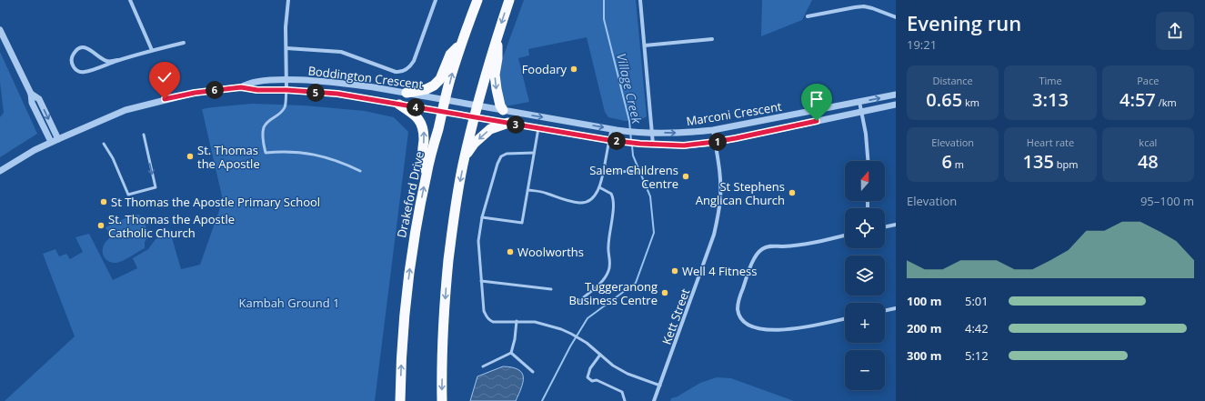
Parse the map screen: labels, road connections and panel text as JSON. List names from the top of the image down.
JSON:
{
  "streets": {
    "highway": ["Drakeford Drive"],
    "street": ["Boddington Crescent", "Marconi Crescent", "Kett Street"]
  },
  "crossings": [
    ["Boddington Crescent", "Marconi Crescent"],
    ["Boddington Crescent", "Drakeford Drive"],
    ["Marconi Crescent", "Drakeford Drive"],
    ["Marconi Crescent", "Kett Street"]
  ],
  "water": ["Village Creek"],
  "parks": ["Kambah Ground 1"],
  "places": [
    "Foodary",
    "St. Thomas the Apostle",
    "Salem Childrens Centre",
    "St Stephens Anglican Church",
    "St Thomas the Apostle Primary School",
    "St. Thomas the Apostle Catholic Church",
    "Woolworths",
    "Well 4 Fitness",
    "Tuggeranong Business Centre"
  ],
  "north": "top",
  "page": {
    "heading": ["Evening run", "19:21"],
    "stats": [
      ["Distance", "0.65 km"],
      ["Time", "3:13"],
      ["Pace", "4:57 /km"],
      ["Elevation", "6 m"],
      ["Heart rate", "135 bpm"],
      ["kcal", "48"]
    ],
    "pins": [
      "6",
      "5",
      "4",
      "3",
      "2",
      "1"
    ],
    "map_buttons": ["+", "−"],
    "chart": ["Elevation", "95–100 m"],
    "list": [
      {
        "name": "100 m",
        "note": "5:01"
      },
      {
        "name": "200 m",
        "note": "4:42"
      },
      {
        "name": "300 m",
        "note": "5:12"
      }
    ]
  }
}
